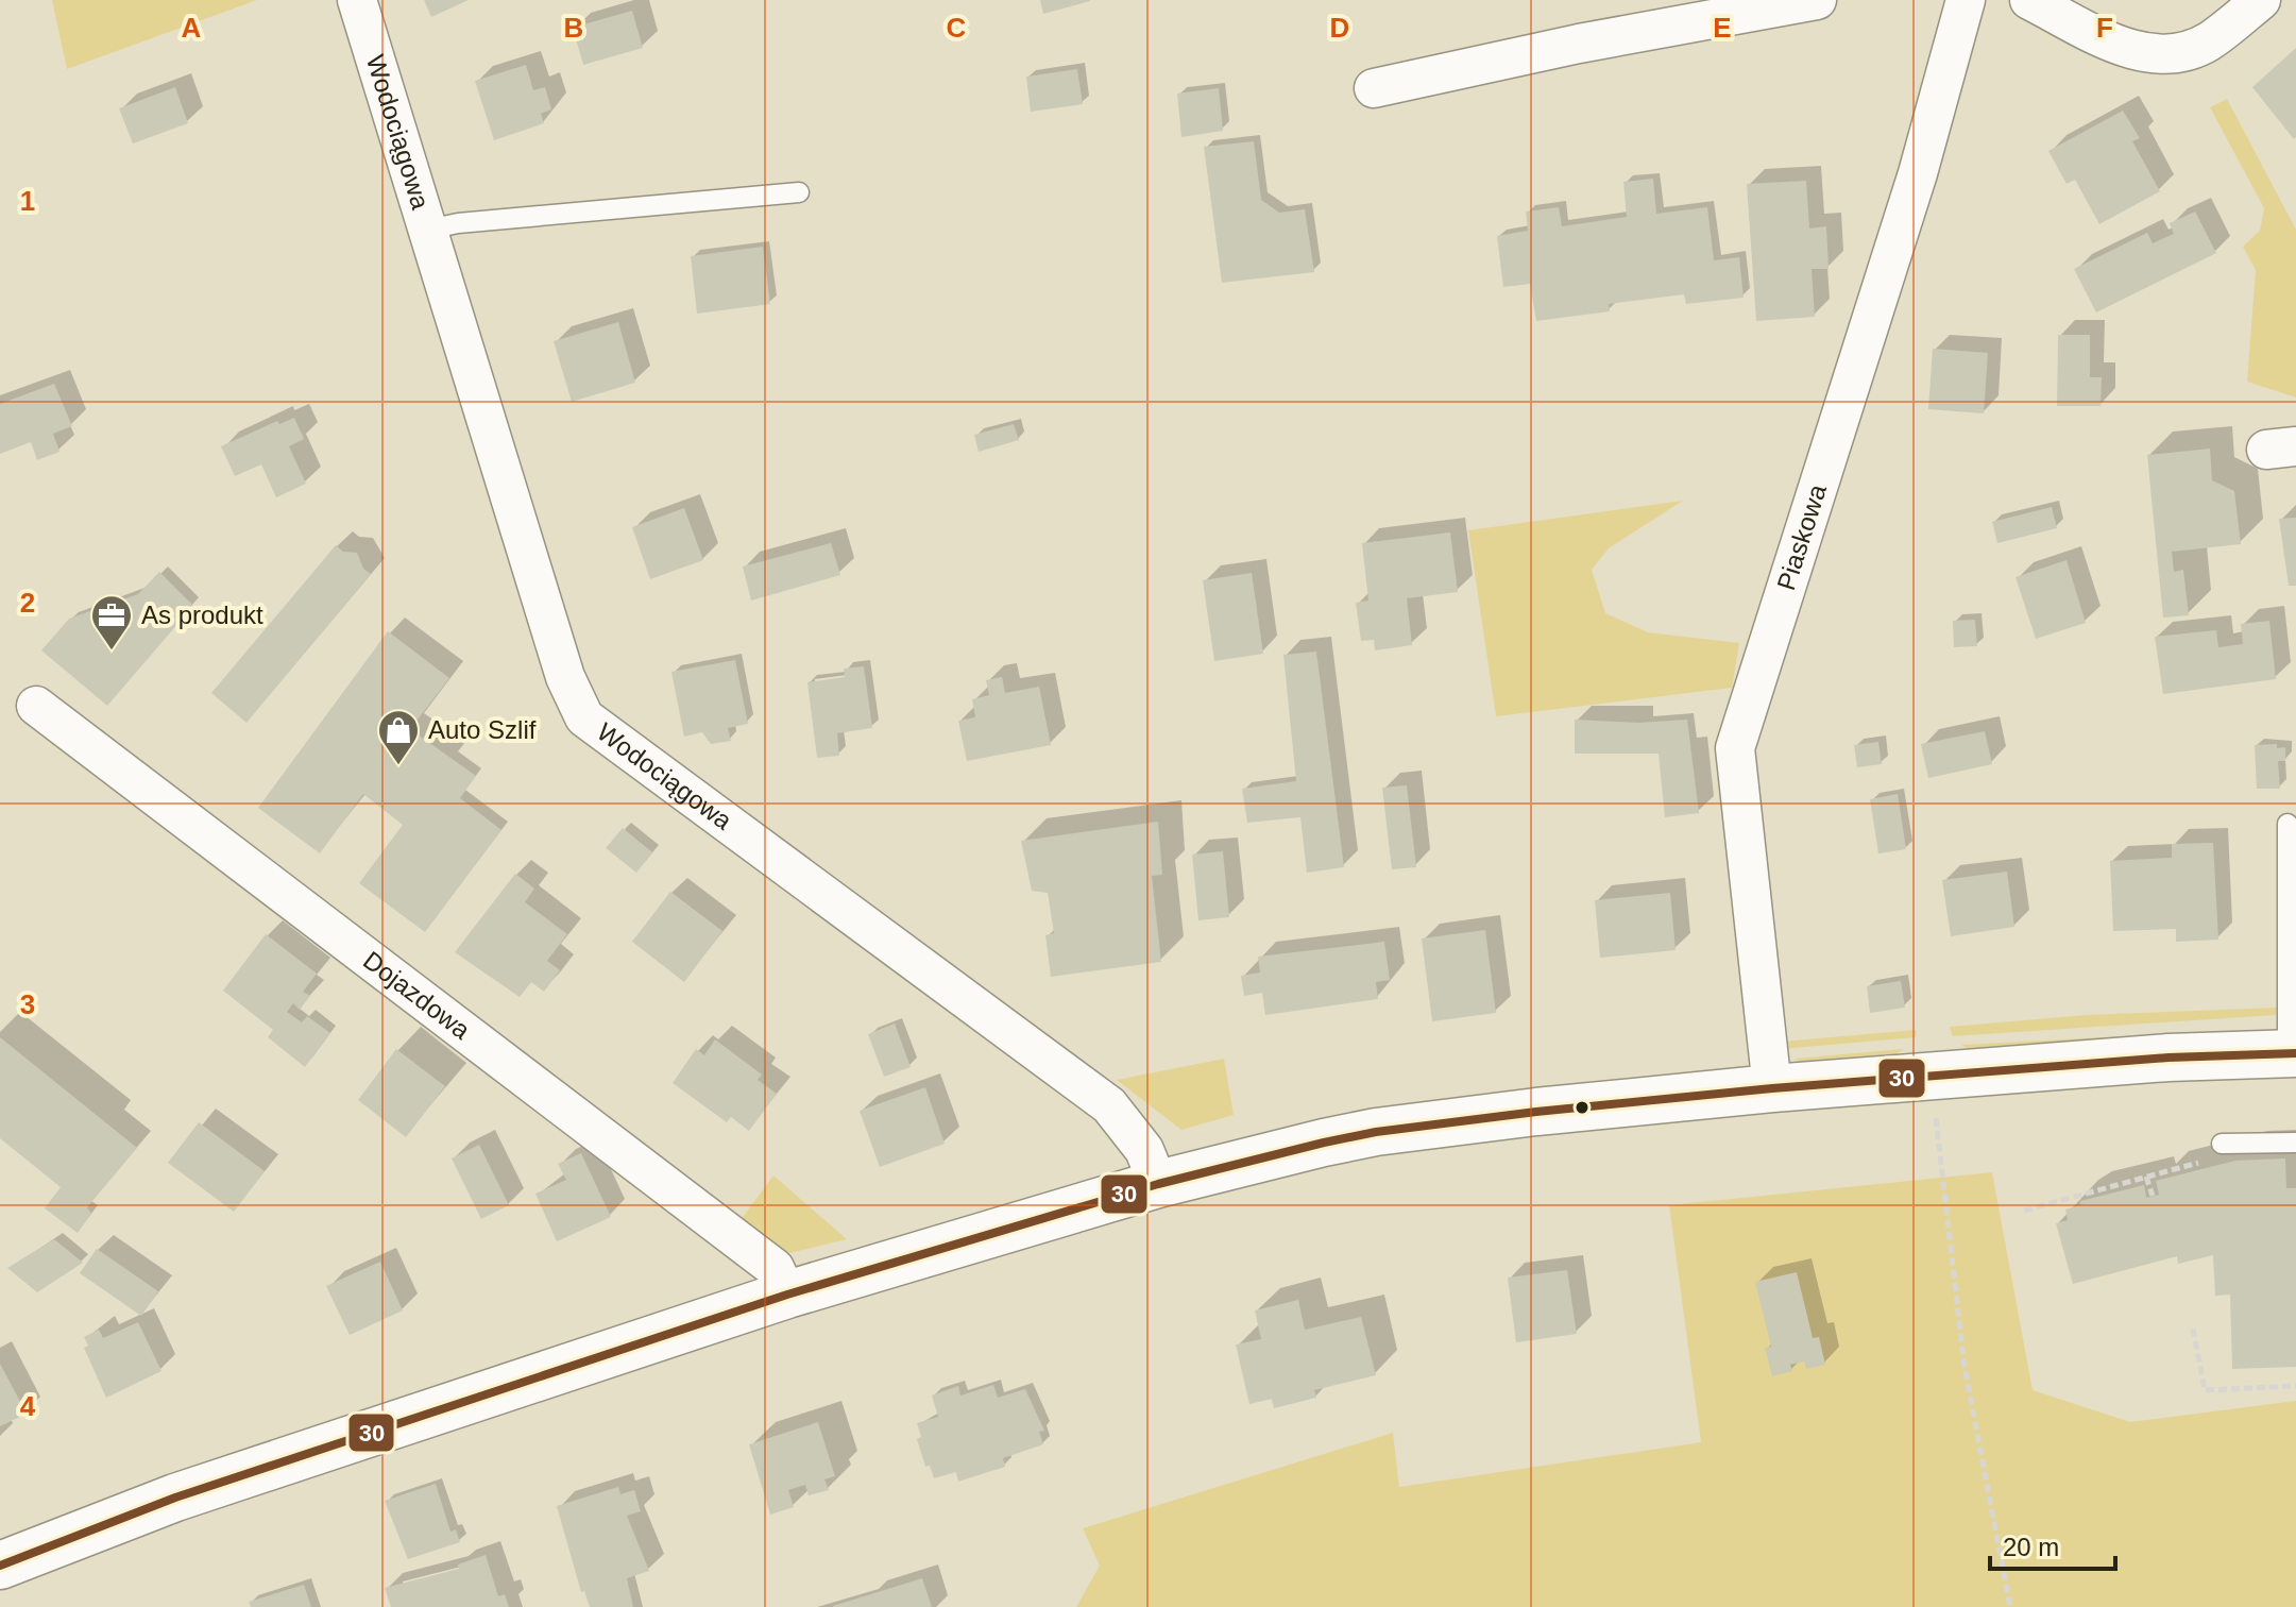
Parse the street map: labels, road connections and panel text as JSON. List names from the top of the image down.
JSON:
{
  "streets": {
    "street": ["Wodociągowa", "Piaskowa", "Dojazdowa"]
  },
  "places": {
    "office": ["As produkt"],
    "shop": ["Auto Szlif"]
  },
  "lines": ["transit line 30"],
  "scale_bar": "20 m",
  "grid": {
    "columns": [
      "A",
      "B",
      "C",
      "D",
      "E",
      "F"
    ],
    "rows": [
      "1",
      "2",
      "3",
      "4"
    ]
  }
}
